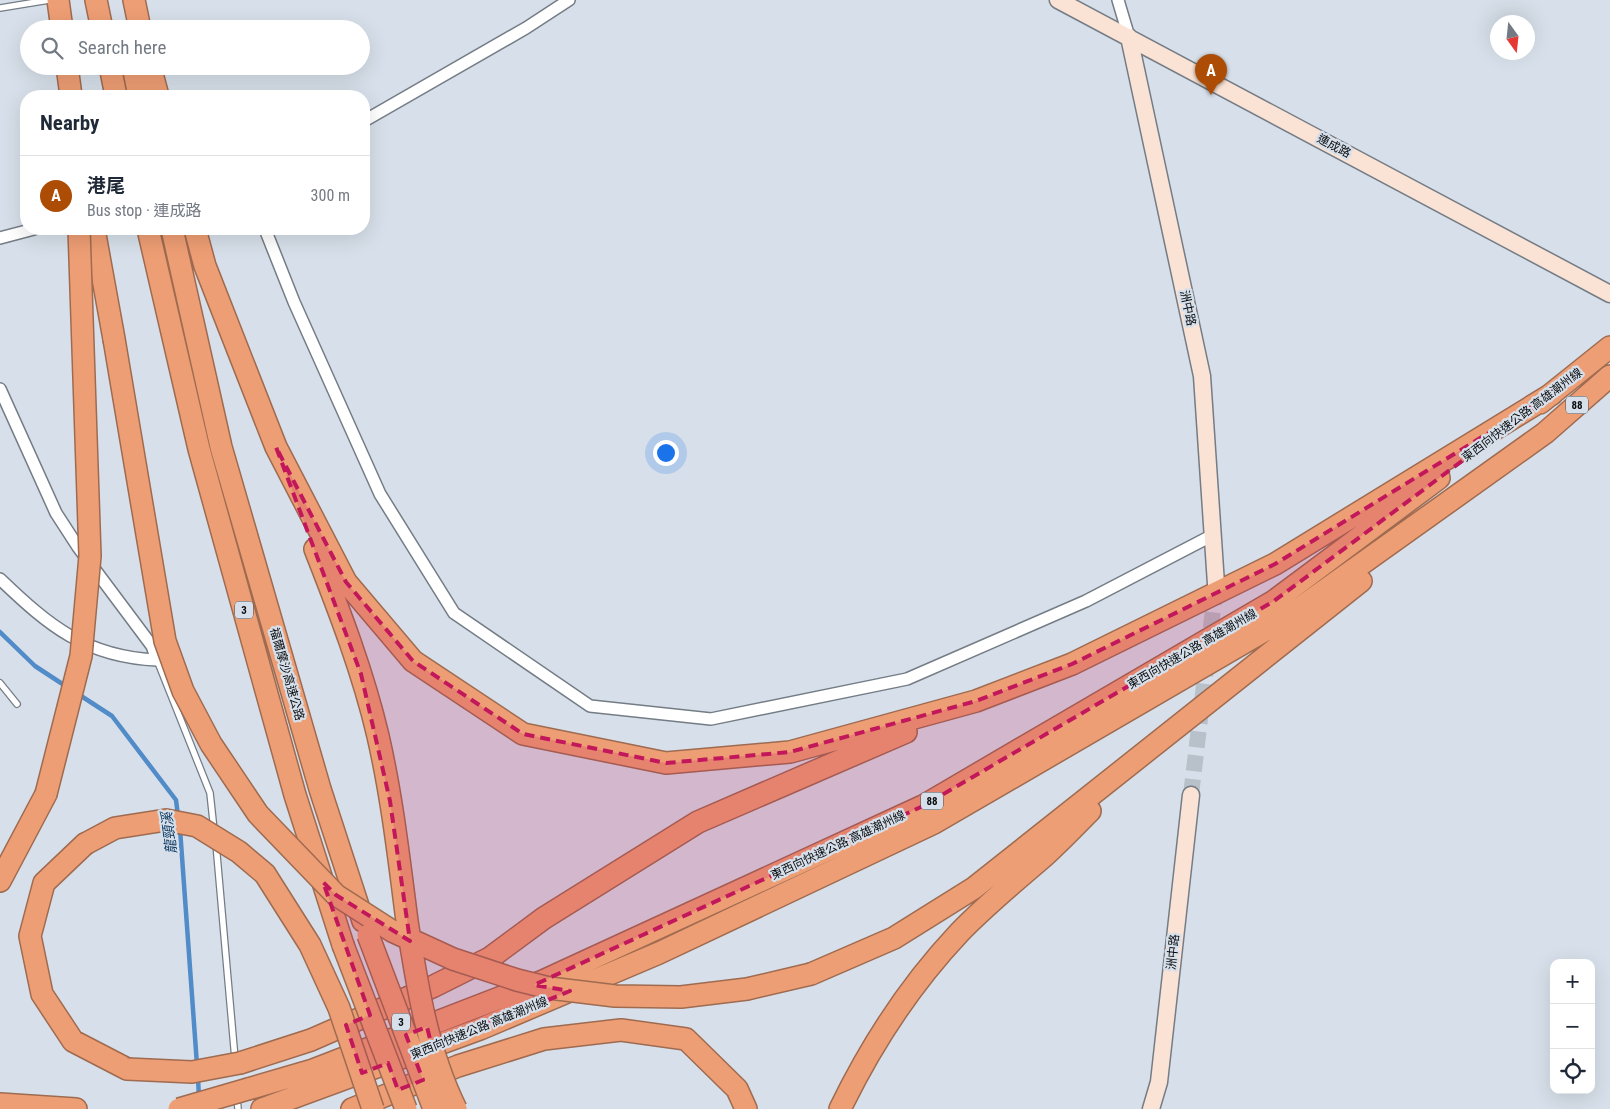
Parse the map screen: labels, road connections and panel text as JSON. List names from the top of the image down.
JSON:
{
  "streets": {
    "highway": [
      "88",
      "東西向快速公路 高雄潮州線",
      "3",
      "福爾摩沙高速公路"
    ],
    "street": ["連成路", "洲中路"]
  },
  "crossings": [
    ["連成路", "洲中路"]
  ],
  "water": ["龍頸溪"],
  "north": "bottom",
  "page": {
    "search": "Search here",
    "pins": "A",
    "heading": "Nearby",
    "list": [
      {
        "mark": "A",
        "name": "港尾",
        "note": "Bus stop · 連成路",
        "value": "300 m"
      }
    ],
    "map_buttons": ["+", "−"]
  }
}
